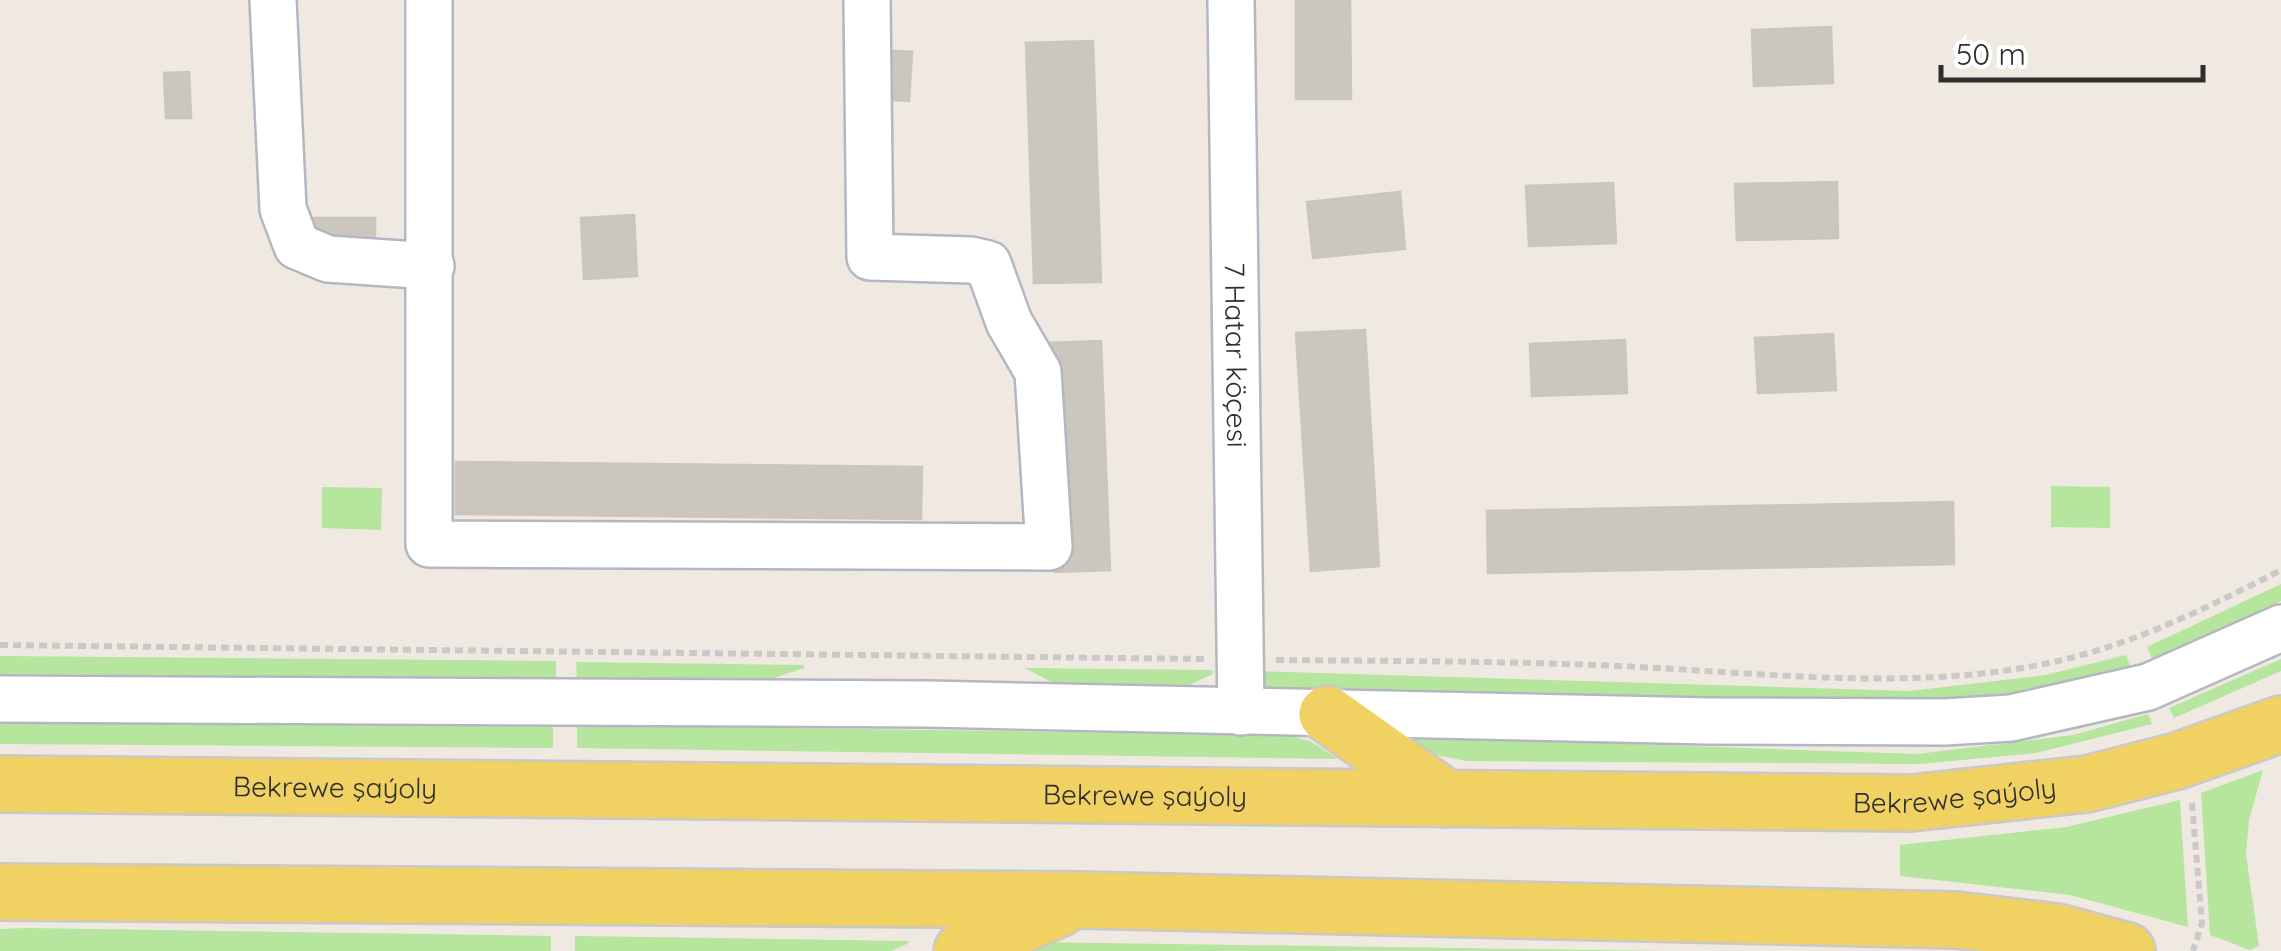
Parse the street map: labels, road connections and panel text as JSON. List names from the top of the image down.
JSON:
{
  "streets": {
    "main road": ["Bekrewe şaýoly"],
    "street": ["7 Hatar köçesi"]
  },
  "scale_bar": "50 m"
}
